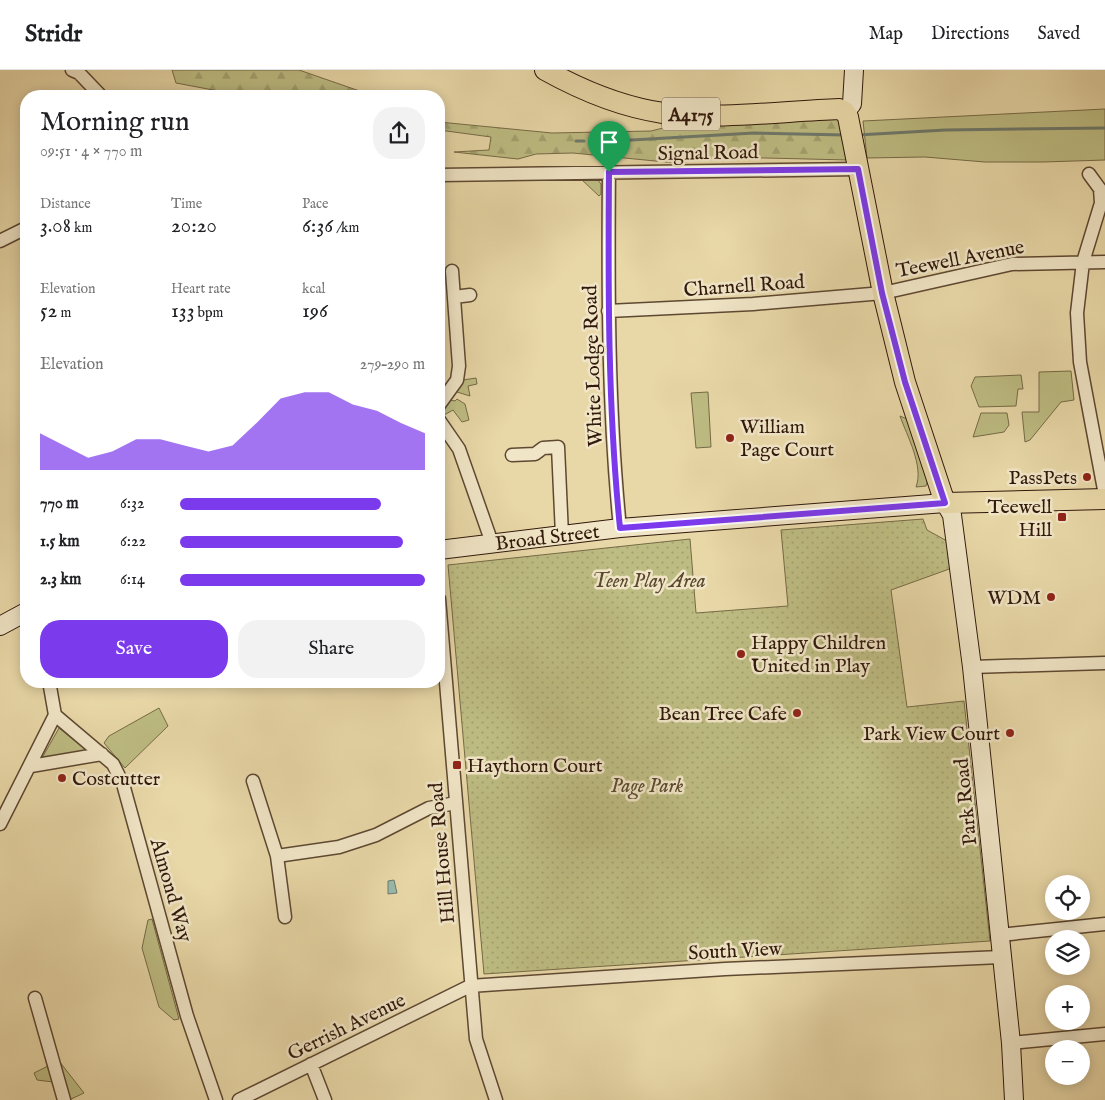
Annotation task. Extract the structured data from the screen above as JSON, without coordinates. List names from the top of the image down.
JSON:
{
  "streets": {
    "main road": ["A4175", "Broad Street"],
    "street": [
      "Signal Road",
      "Teewell Avenue",
      "Charnell Road",
      "White Lodge Road",
      "Park Road",
      "Hill House Road",
      "Almond Way",
      "South View",
      "Gerrish Avenue"
    ]
  },
  "crossings": [
    ["Signal Road", "White Lodge Road"],
    ["Teewell Avenue", "Charnell Road"],
    ["Charnell Road", "White Lodge Road"],
    ["White Lodge Road", "Broad Street"],
    ["Broad Street", "Park Road"],
    ["Park Road", "South View"],
    ["Hill House Road", "South View"],
    ["Hill House Road", "Gerrish Avenue"],
    ["South View", "Gerrish Avenue"]
  ],
  "parks": ["Teen Play Area", "Page Park"],
  "places": {
    "other": [
      "William Page Court",
      "PassPets",
      "WDM",
      "Happy Children United in Play",
      "Bean Tree Cafe",
      "Park View Court",
      "Costcutter"
    ],
    "transit": ["Teewell Hill", "Haythorn Court"]
  },
  "page": {
    "header": "Stridr",
    "nav": ["Map", "Directions", "Saved"],
    "heading": ["Morning run", "09:51 · 4 × 770 m"],
    "stats": [
      ["Distance", "3.08 km"],
      ["Time", "20:20"],
      ["Pace", "6:36 /km"],
      ["Elevation", "52 m"],
      ["Heart rate", "133 bpm"],
      ["kcal", "196"]
    ],
    "chart": ["Elevation", "279–290 m"],
    "list": [
      {
        "name": "770 m",
        "note": "6:32"
      },
      {
        "name": "1.5 km",
        "note": "6:22"
      },
      {
        "name": "2.3 km",
        "note": "6:14"
      }
    ],
    "buttons": ["Save", "Share"],
    "map_buttons": ["+", "−"]
  }
}
